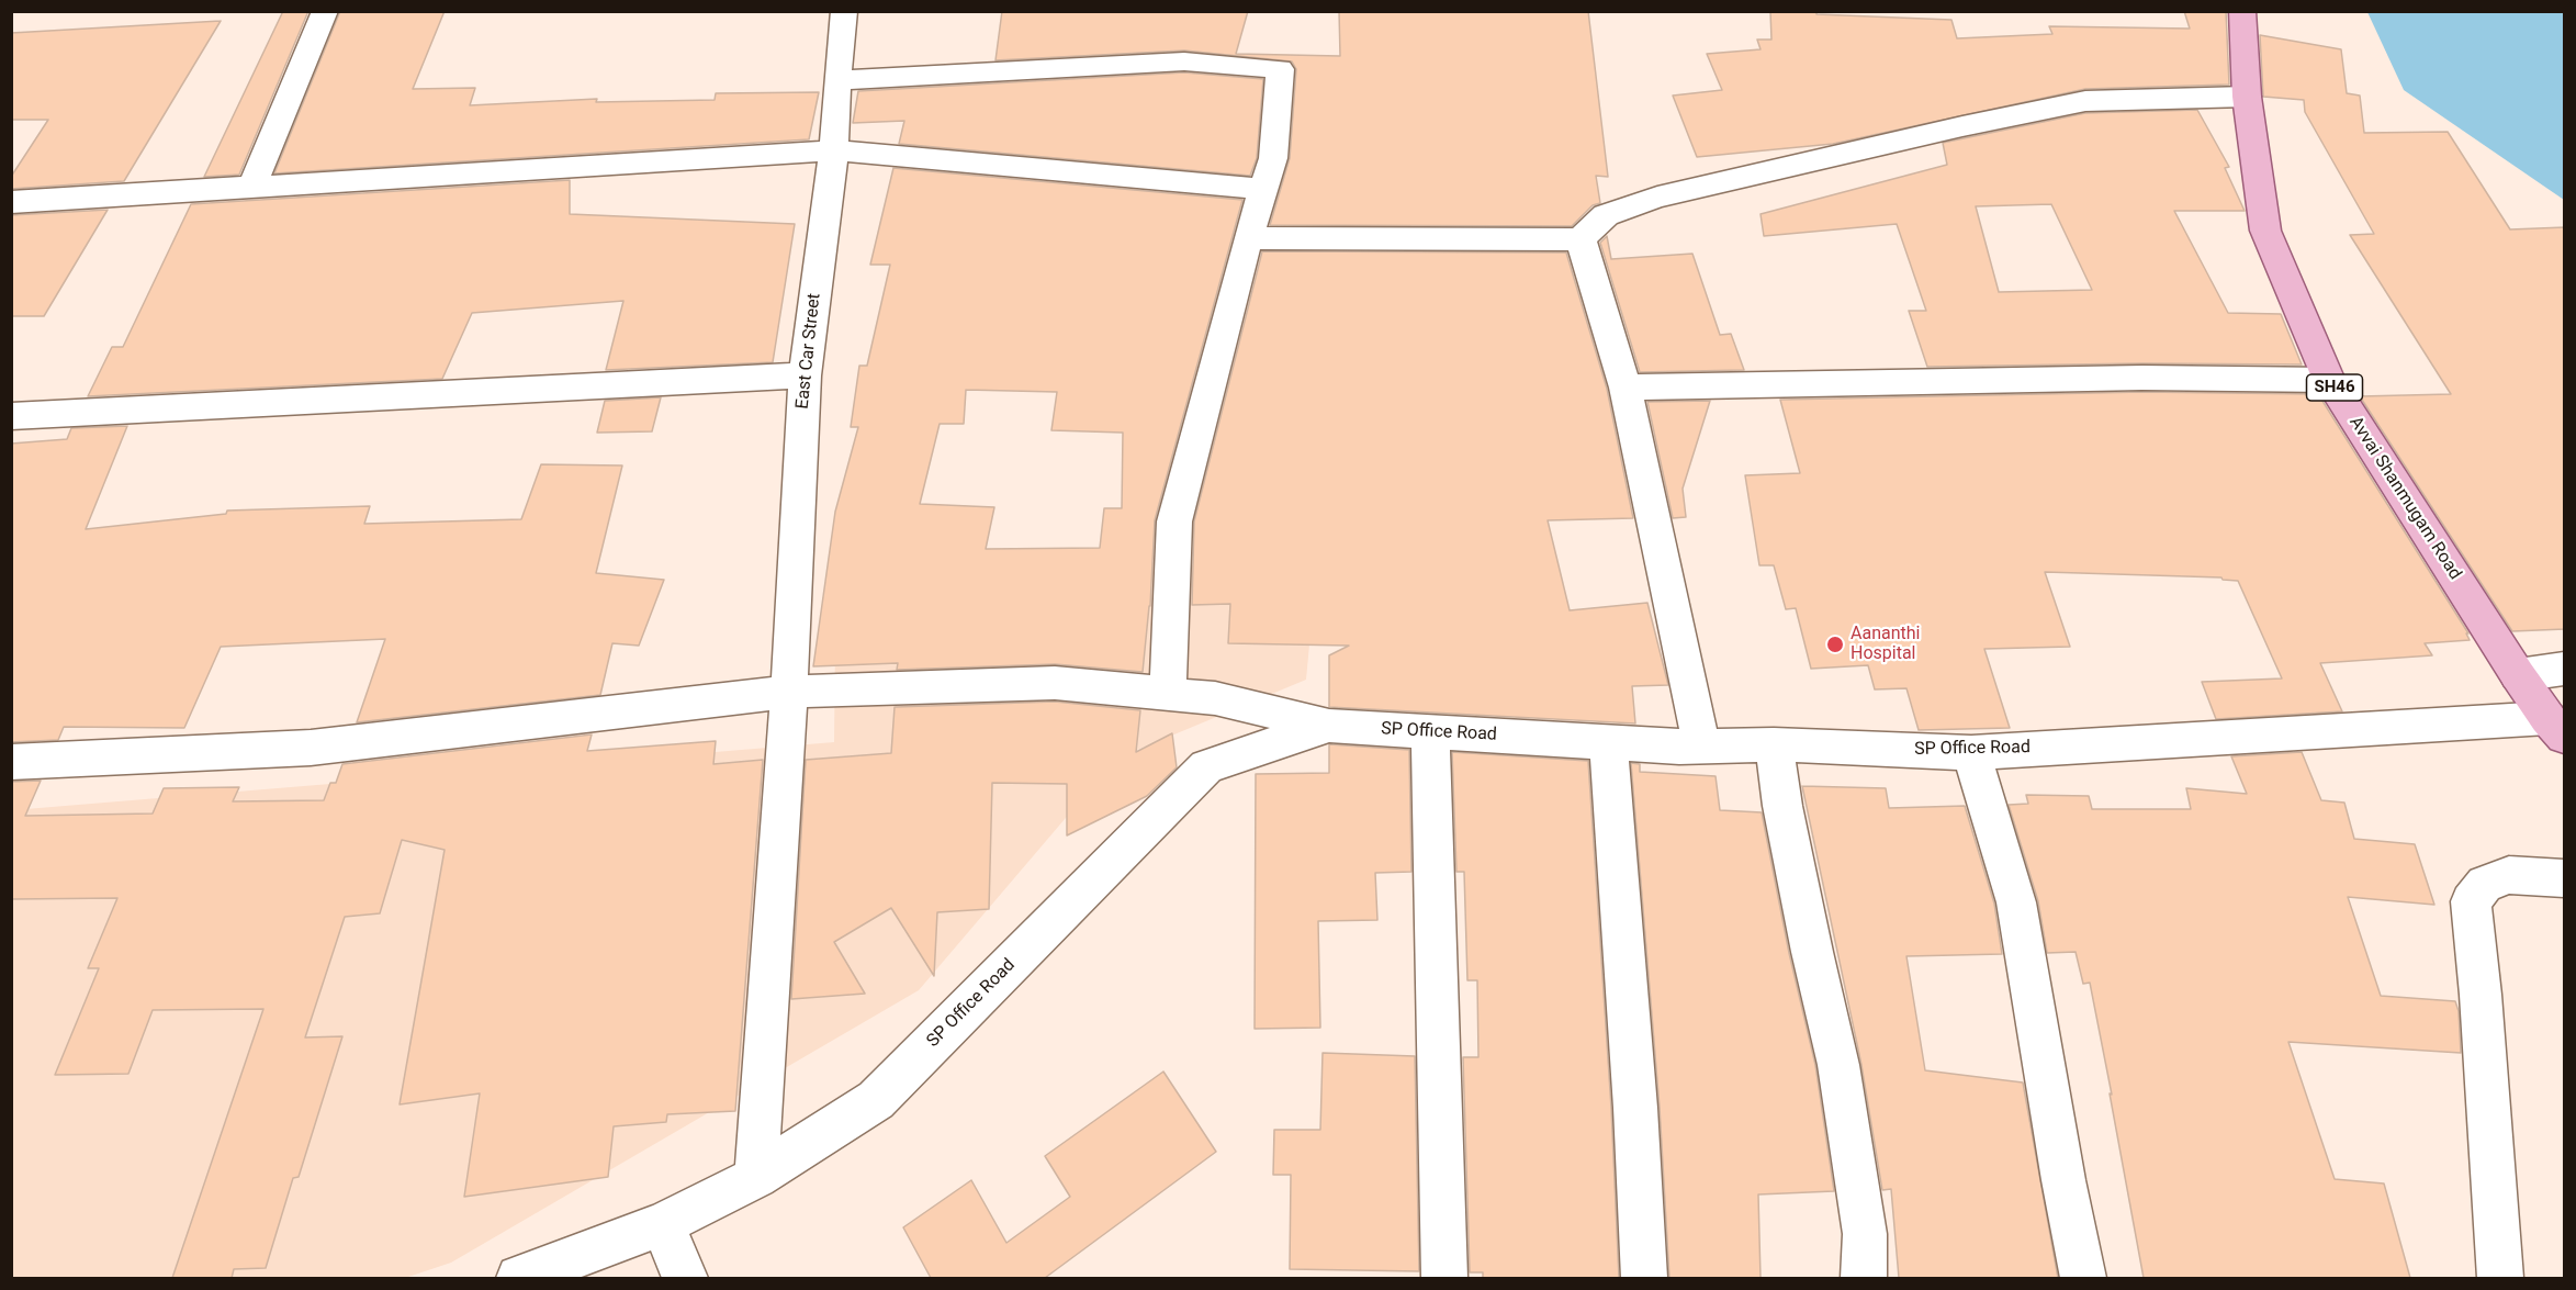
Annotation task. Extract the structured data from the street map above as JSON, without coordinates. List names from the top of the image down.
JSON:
{
  "streets": {
    "main road": ["SH46", "Avvai Shanmugam Road"],
    "street": ["East Car Street", "SP Office Road"]
  },
  "crossings": [
    ["East Car Street", "SP Office Road"],
    ["Avvai Shanmugam Road", "SP Office Road"]
  ],
  "places": ["Aananthi Hospital"]
}
